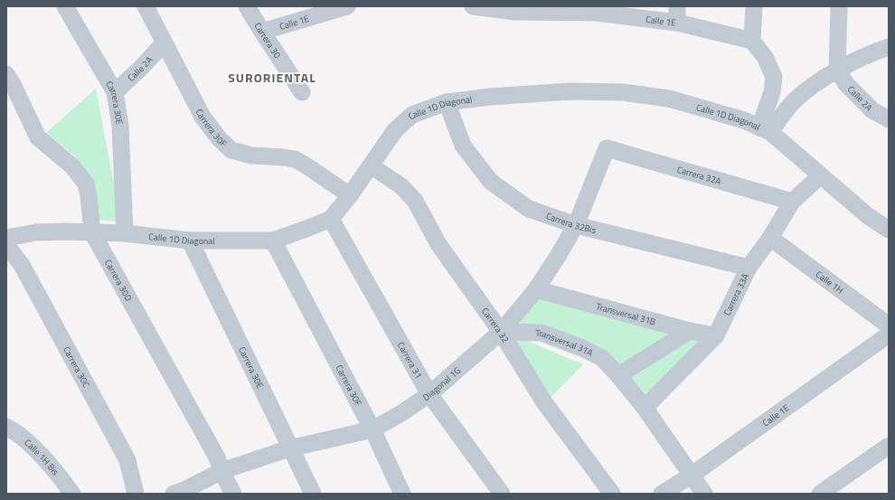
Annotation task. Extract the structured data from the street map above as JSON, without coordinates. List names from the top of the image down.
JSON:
{
  "streets": {
    "street": [
      "Calle 1E",
      "Carrera 30",
      "Calle 2A",
      "Carrera 30E",
      "Calle 1D Diagonal",
      "Carrera 30F",
      "Carrera 32A",
      "Carrera 32Bis",
      "Carrera 30D",
      "Calle 1H",
      "Carrera 33A",
      "Transversal 31B",
      "Carrera 32",
      "Transversal 31A",
      "Carrera 31",
      "Carrera 30C",
      "Diagonal 1G",
      "Calle 1H Bis"
    ]
  },
  "crossings": [
    ["Calle 1E", "Carrera 30"],
    ["Calle 2A", "Carrera 30E"],
    ["Calle 2A", "Carrera 30F"],
    ["Carrera 30E", "Calle 1D Diagonal"],
    ["Carrera 30E", "Diagonal 1G"],
    ["Calle 1D Diagonal", "Carrera 30F"],
    ["Calle 1D Diagonal", "Carrera 32Bis"],
    ["Calle 1D Diagonal", "Carrera 30D"],
    ["Calle 1D Diagonal", "Carrera 33A"],
    ["Calle 1D Diagonal", "Carrera 32"],
    ["Calle 1D Diagonal", "Carrera 31"],
    ["Carrera 30F", "Diagonal 1G"],
    ["Carrera 32A", "Carrera 33A"],
    ["Carrera 32A", "Diagonal 1G"],
    ["Carrera 32Bis", "Carrera 33A"],
    ["Carrera 32Bis", "Diagonal 1G"],
    ["Carrera 30D", "Diagonal 1G"],
    ["Calle 1H", "Carrera 33A"],
    ["Carrera 33A", "Transversal 31B"],
    ["Carrera 33A", "Transversal 31A"],
    ["Transversal 31B", "Diagonal 1G"],
    ["Carrera 32", "Transversal 31A"],
    ["Carrera 32", "Diagonal 1G"],
    ["Transversal 31A", "Diagonal 1G"],
    ["Carrera 31", "Diagonal 1G"]
  ],
  "districts": ["SURORIENTAL"]
}
